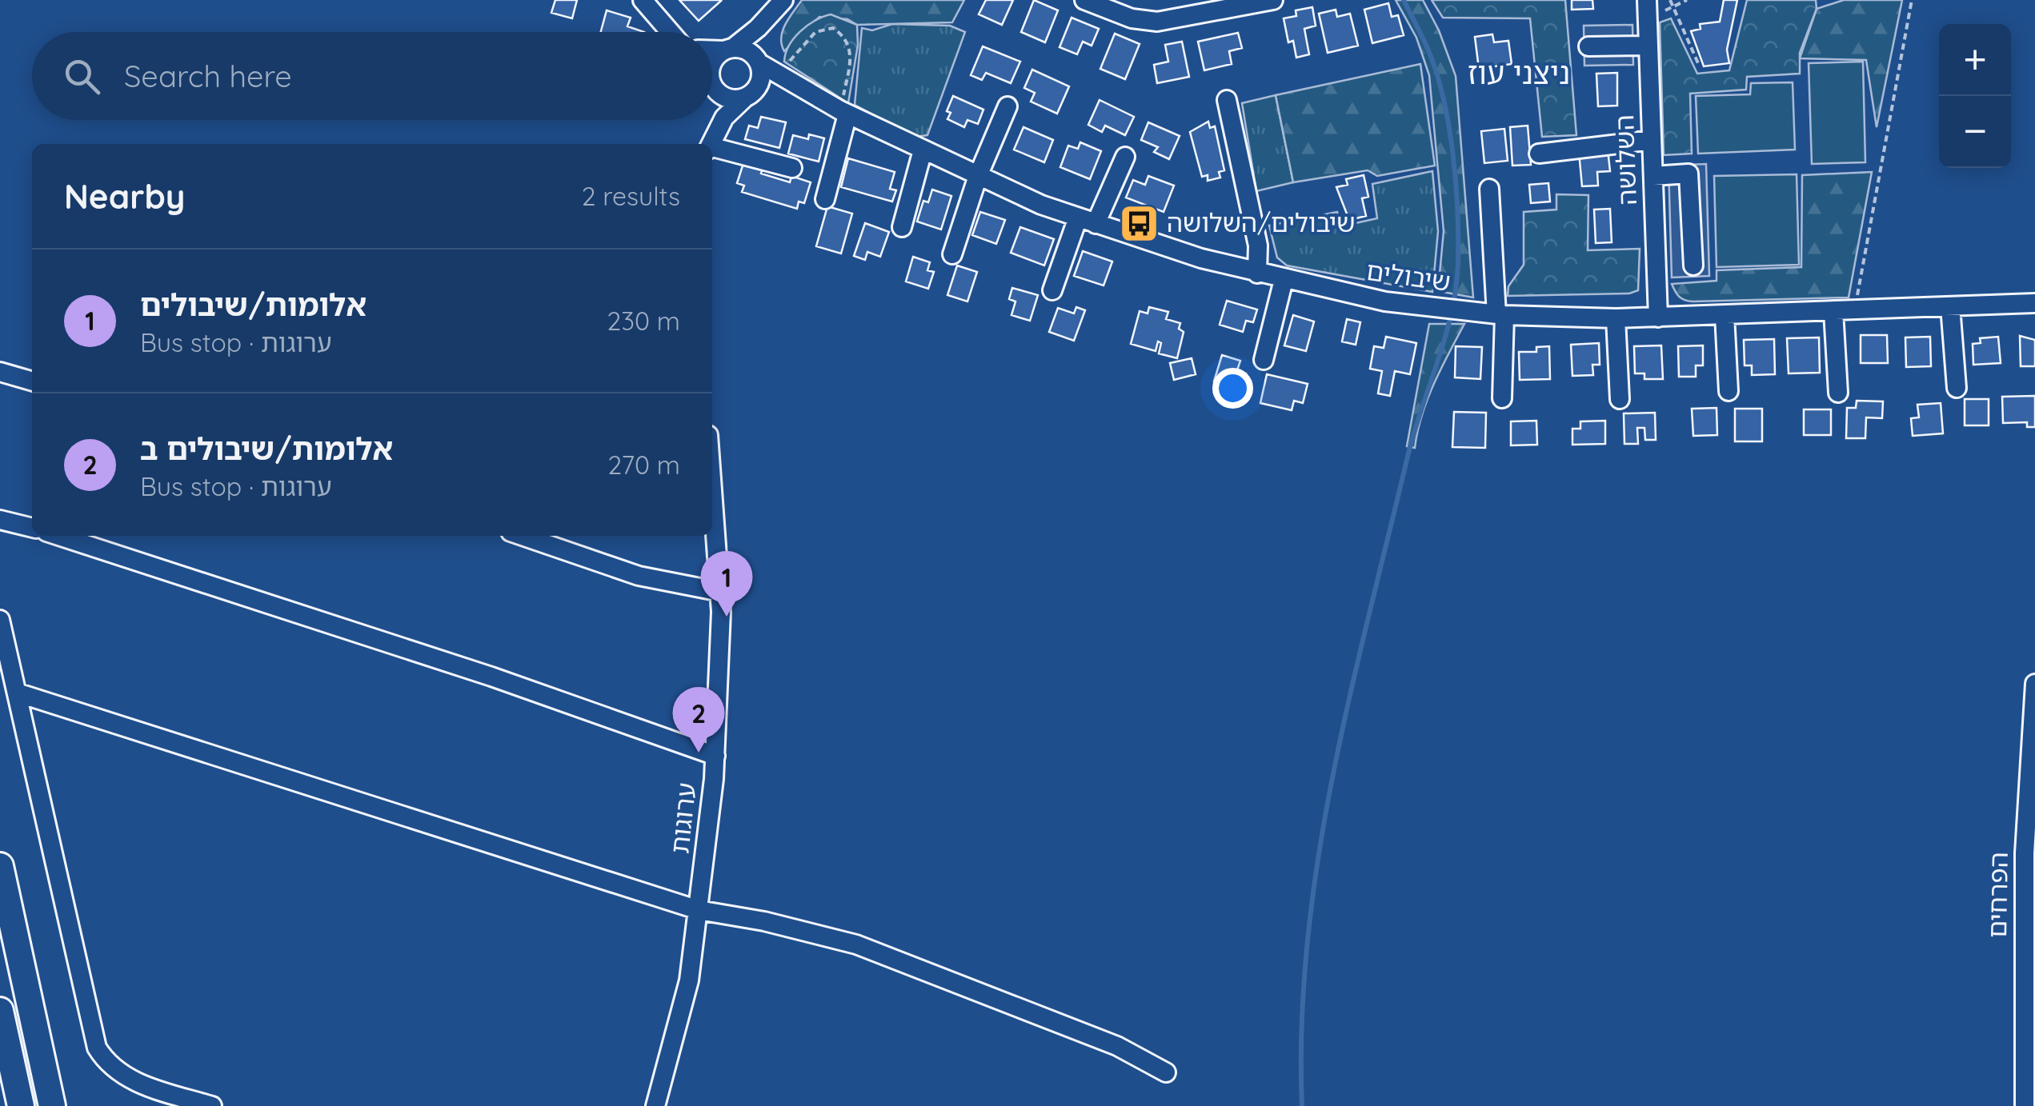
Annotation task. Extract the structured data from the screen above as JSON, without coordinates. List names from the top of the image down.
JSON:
{
  "streets": {
    "street": [
      "השלושה",
      "שיבולים",
      "ערוגות",
      "הפרחים"
    ]
  },
  "crossings": [
    ["השלושה", "שיבולים"]
  ],
  "districts": ["ניצני עוז"],
  "places": {
    "bus stop": ["שיבולים/השלושה"]
  },
  "page": {
    "map_buttons": ["+", "−"],
    "search": "Search here",
    "heading": ["Nearby", "2 results"],
    "list": [
      {
        "mark": "1",
        "name": "אלומות/שיבולים",
        "note": "Bus stop · ערוגות",
        "value": "230 m"
      },
      {
        "mark": "2",
        "name": "אלומות/שיבולים ב",
        "note": "Bus stop · ערוגות",
        "value": "270 m"
      }
    ],
    "pins": ["1", "2"]
  }
}
